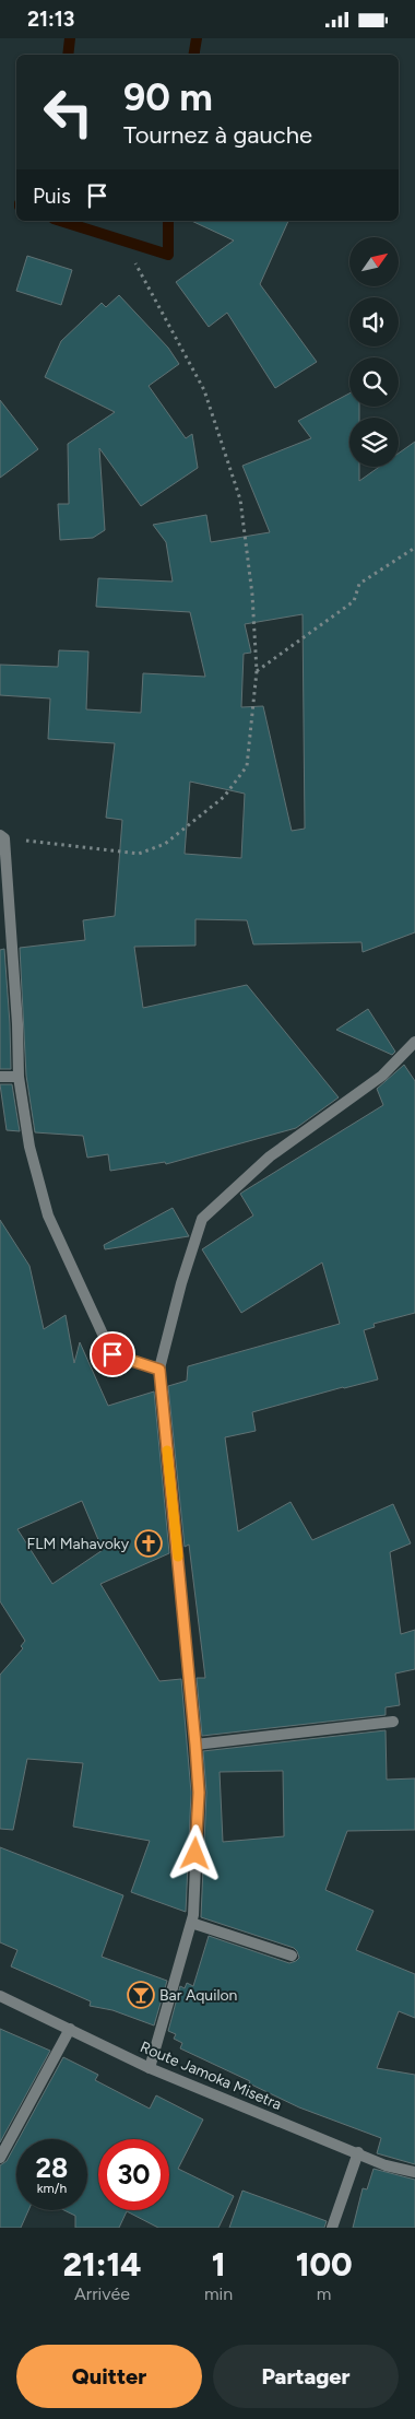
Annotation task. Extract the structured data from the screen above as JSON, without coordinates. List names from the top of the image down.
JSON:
{
  "streets": {
    "street": ["Route Jamoka Misetra"]
  },
  "places": {
    "church": ["FLM Mahavoky"],
    "bar": ["Bar Aquilon"]
  },
  "north": "top right",
  "page": {
    "status": "21:13",
    "turn": ["90 m", "Tournez à gauche"],
    "then": "Puis",
    "speed": "28 km/h",
    "limit": "30",
    "eta": [
      "21:14",
      "Arrivée",
      "1",
      "min",
      "100",
      "m"
    ],
    "buttons": ["Quitter", "Partager"]
  }
}
